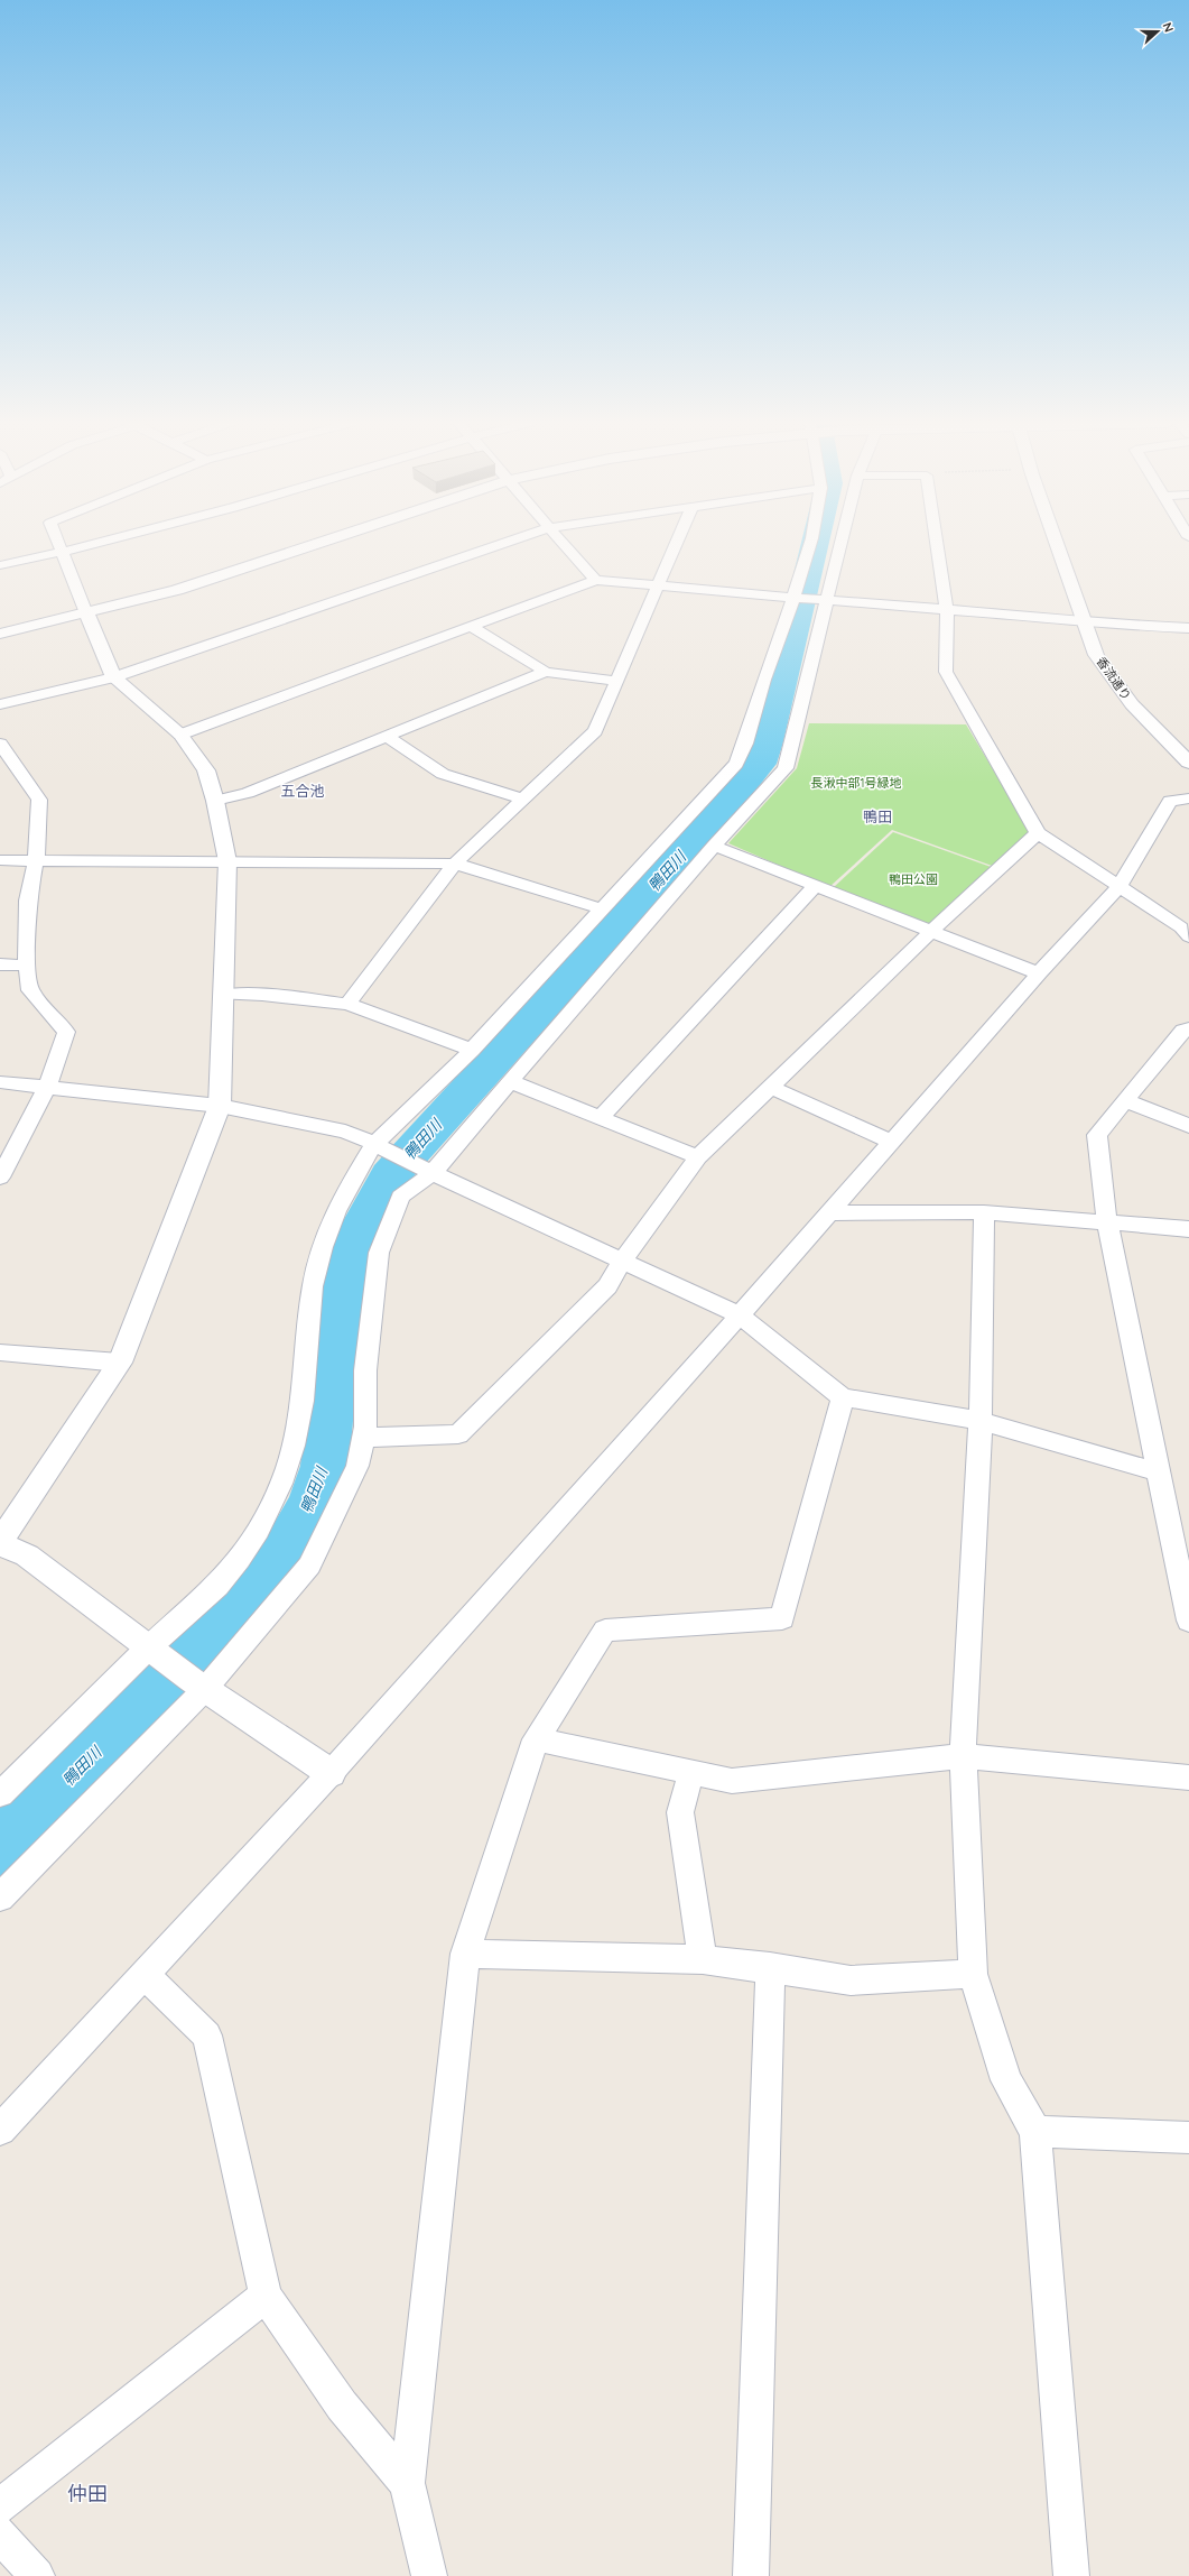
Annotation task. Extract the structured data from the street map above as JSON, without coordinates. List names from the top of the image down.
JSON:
{
  "streets": {
    "street": ["香流通り"]
  },
  "districts": ["五合池", "鴨田", "仲田"],
  "water": ["鴨田川"],
  "parks": ["長湫中部1号緑地", "鴨田公園"],
  "north": "right"
}
